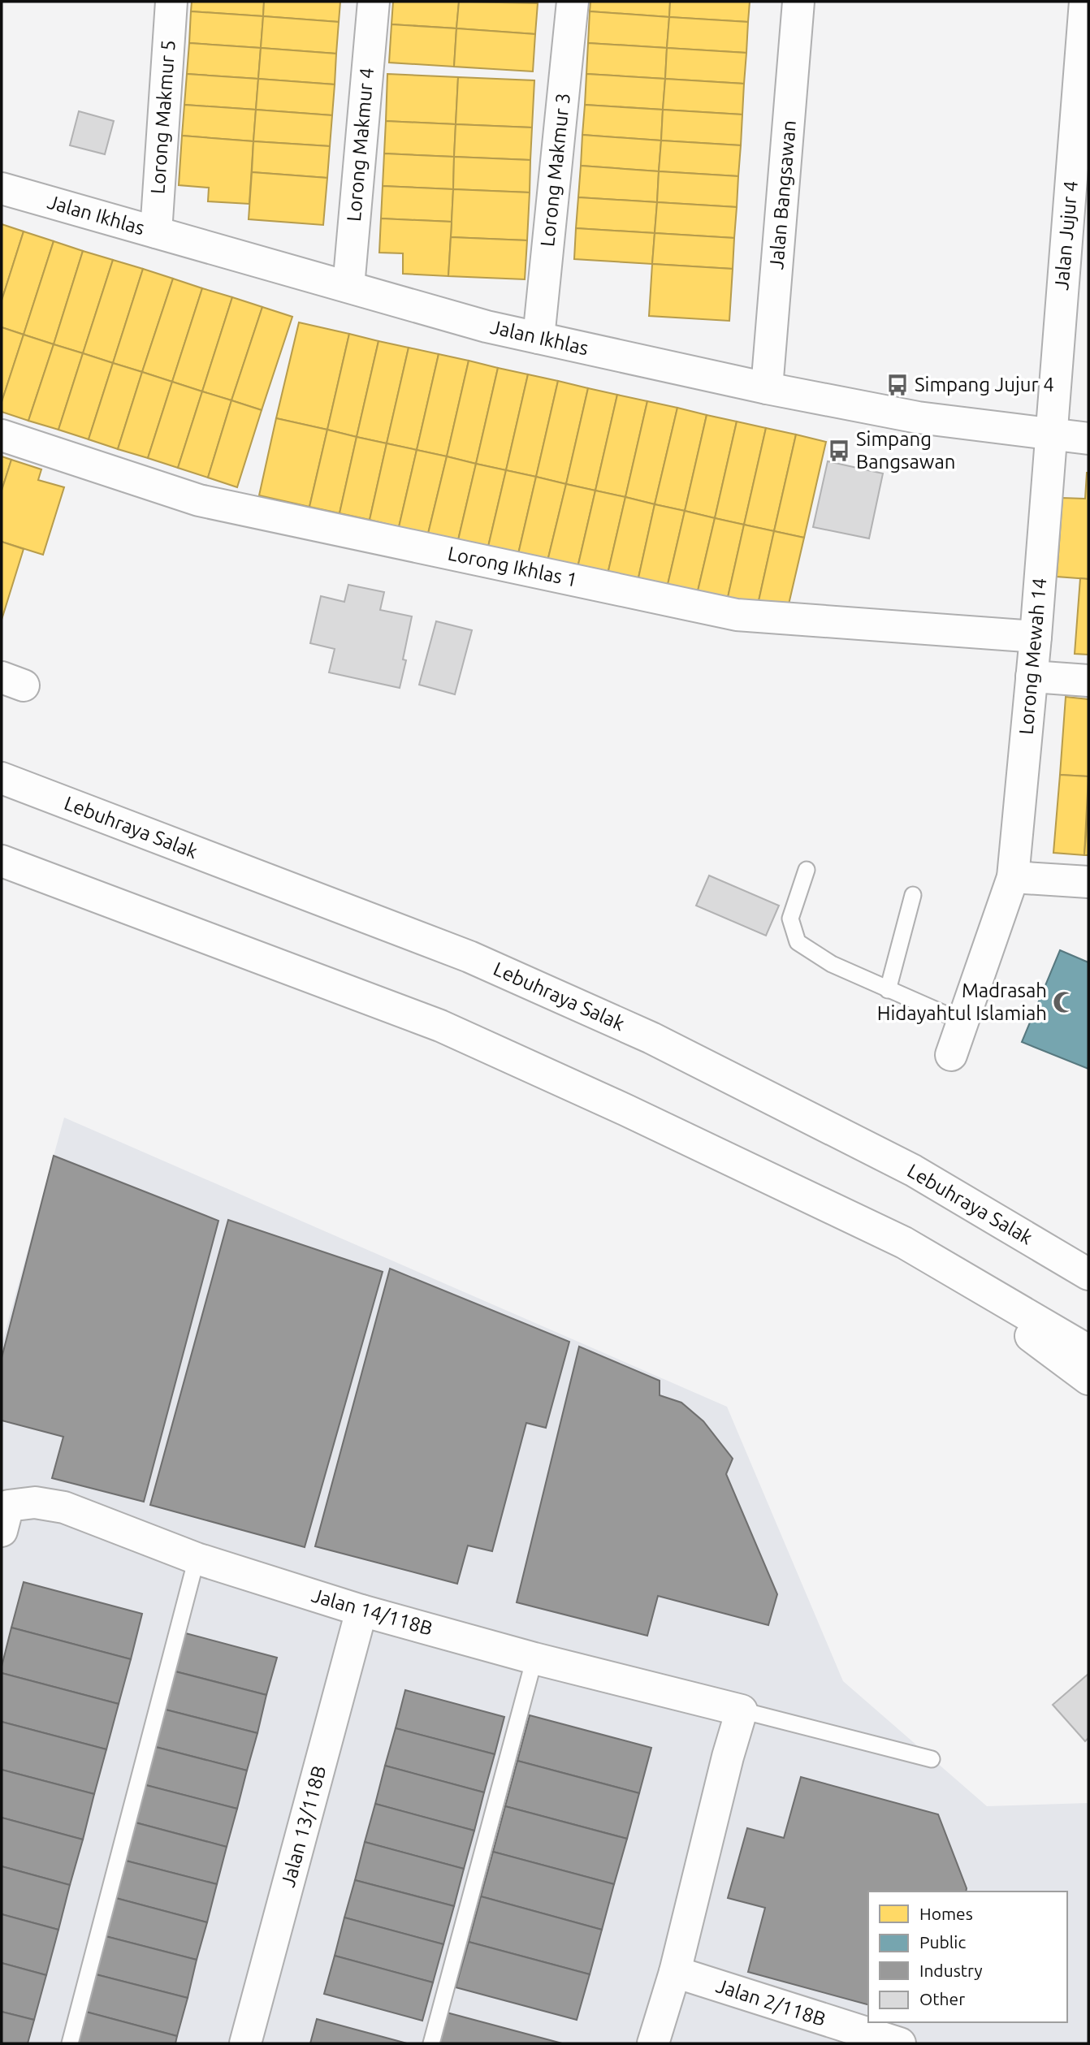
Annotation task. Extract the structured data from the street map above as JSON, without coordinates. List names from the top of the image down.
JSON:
{
  "streets": {
    "main road": [
      "Lorong Makmur 5",
      "Lorong Makmur 4",
      "Lorong Makmur 3",
      "Jalan Bangsawan",
      "Jalan Ikhlas",
      "Jalan Jujur 4",
      "Lorong Ikhlas 1",
      "Lorong Mewah 14",
      "Lebuhraya Salak",
      "Jalan 14/118B",
      "Jalan 13/118B",
      "Jalan 2/118B"
    ]
  },
  "crossings": [
    ["Lorong Makmur 5", "Jalan Ikhlas"],
    ["Lorong Makmur 4", "Jalan Ikhlas"],
    ["Lorong Makmur 3", "Jalan Ikhlas"],
    ["Jalan Bangsawan", "Jalan Ikhlas"],
    ["Jalan Ikhlas", "Jalan Jujur 4"],
    ["Jalan Ikhlas", "Lorong Mewah 14"],
    ["Jalan Jujur 4", "Lorong Mewah 14"],
    ["Lorong Ikhlas 1", "Lorong Mewah 14"],
    ["Jalan 14/118B", "Jalan 13/118B"]
  ],
  "places": {
    "bus stop": ["Simpang Jujur 4", "Simpang Bangsawan"],
    "mosque": ["Madrasah Hidayahtul Islamiah"]
  },
  "legend": [
    "Homes",
    "Public",
    "Industry",
    "Other"
  ]
}
